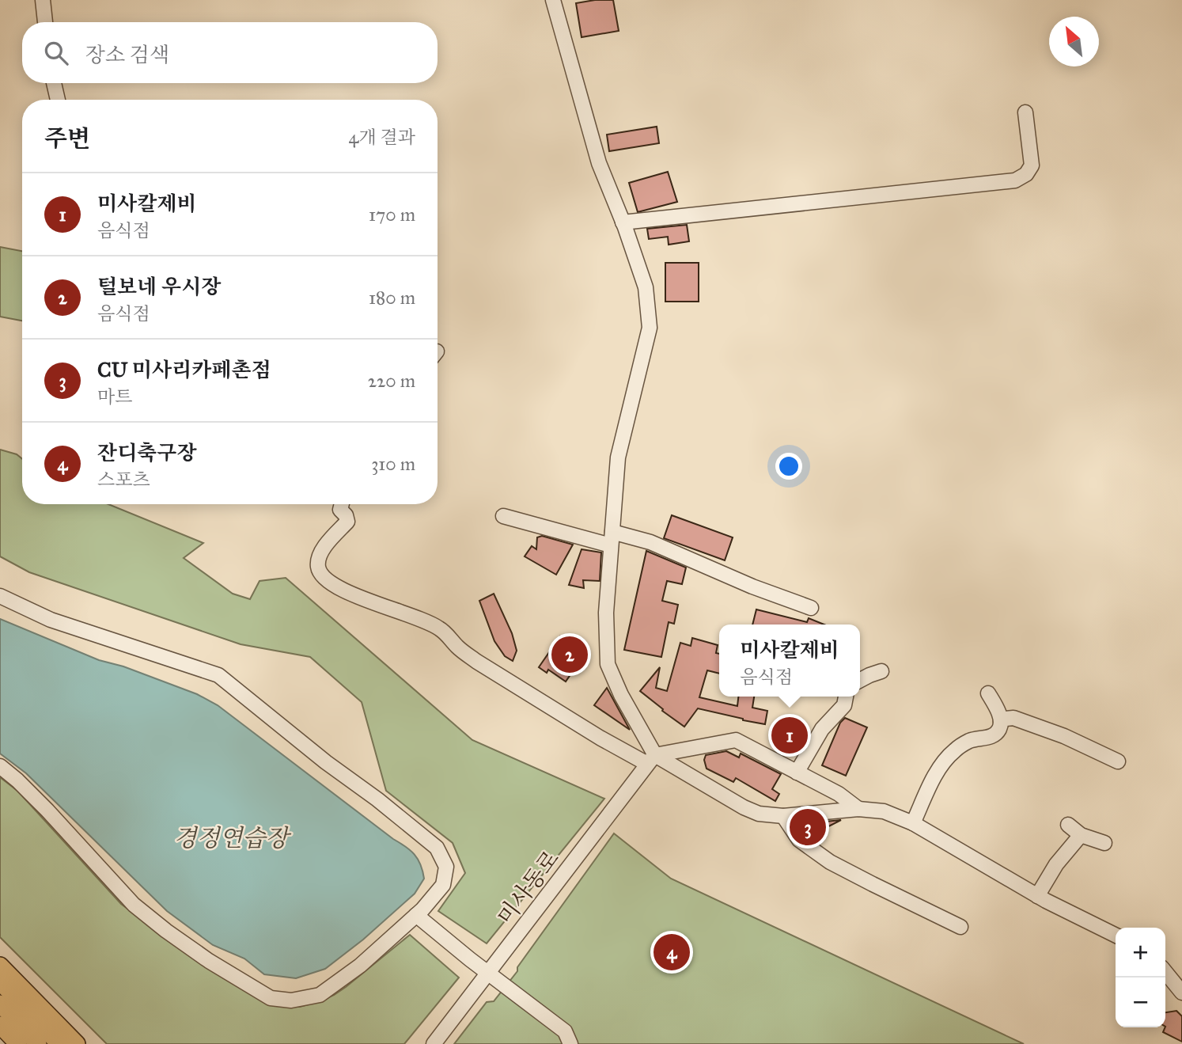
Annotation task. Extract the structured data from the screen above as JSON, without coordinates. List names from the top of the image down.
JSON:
{
  "streets": {
    "street": ["미사동로"]
  },
  "water": ["경정연습장"],
  "north": "top left",
  "page": {
    "search": "장소 검색",
    "heading": ["주변", "4개 결과"],
    "list": [
      {
        "mark": "1",
        "name": "미사칼제비",
        "note": "음식점",
        "value": "170 m"
      },
      {
        "mark": "2",
        "name": "털보네 우시장",
        "note": "음식점",
        "value": "180 m"
      },
      {
        "mark": "3",
        "name": "CU 미사리카페촌점",
        "note": "마트",
        "value": "220 m"
      },
      {
        "mark": "4",
        "name": "잔디축구장",
        "note": "스포츠",
        "value": "310 m"
      }
    ],
    "popup": ["미사칼제비", "음식점"],
    "pins": [
      "2",
      "1",
      "3",
      "4"
    ],
    "map_buttons": ["+", "−"]
  }
}
